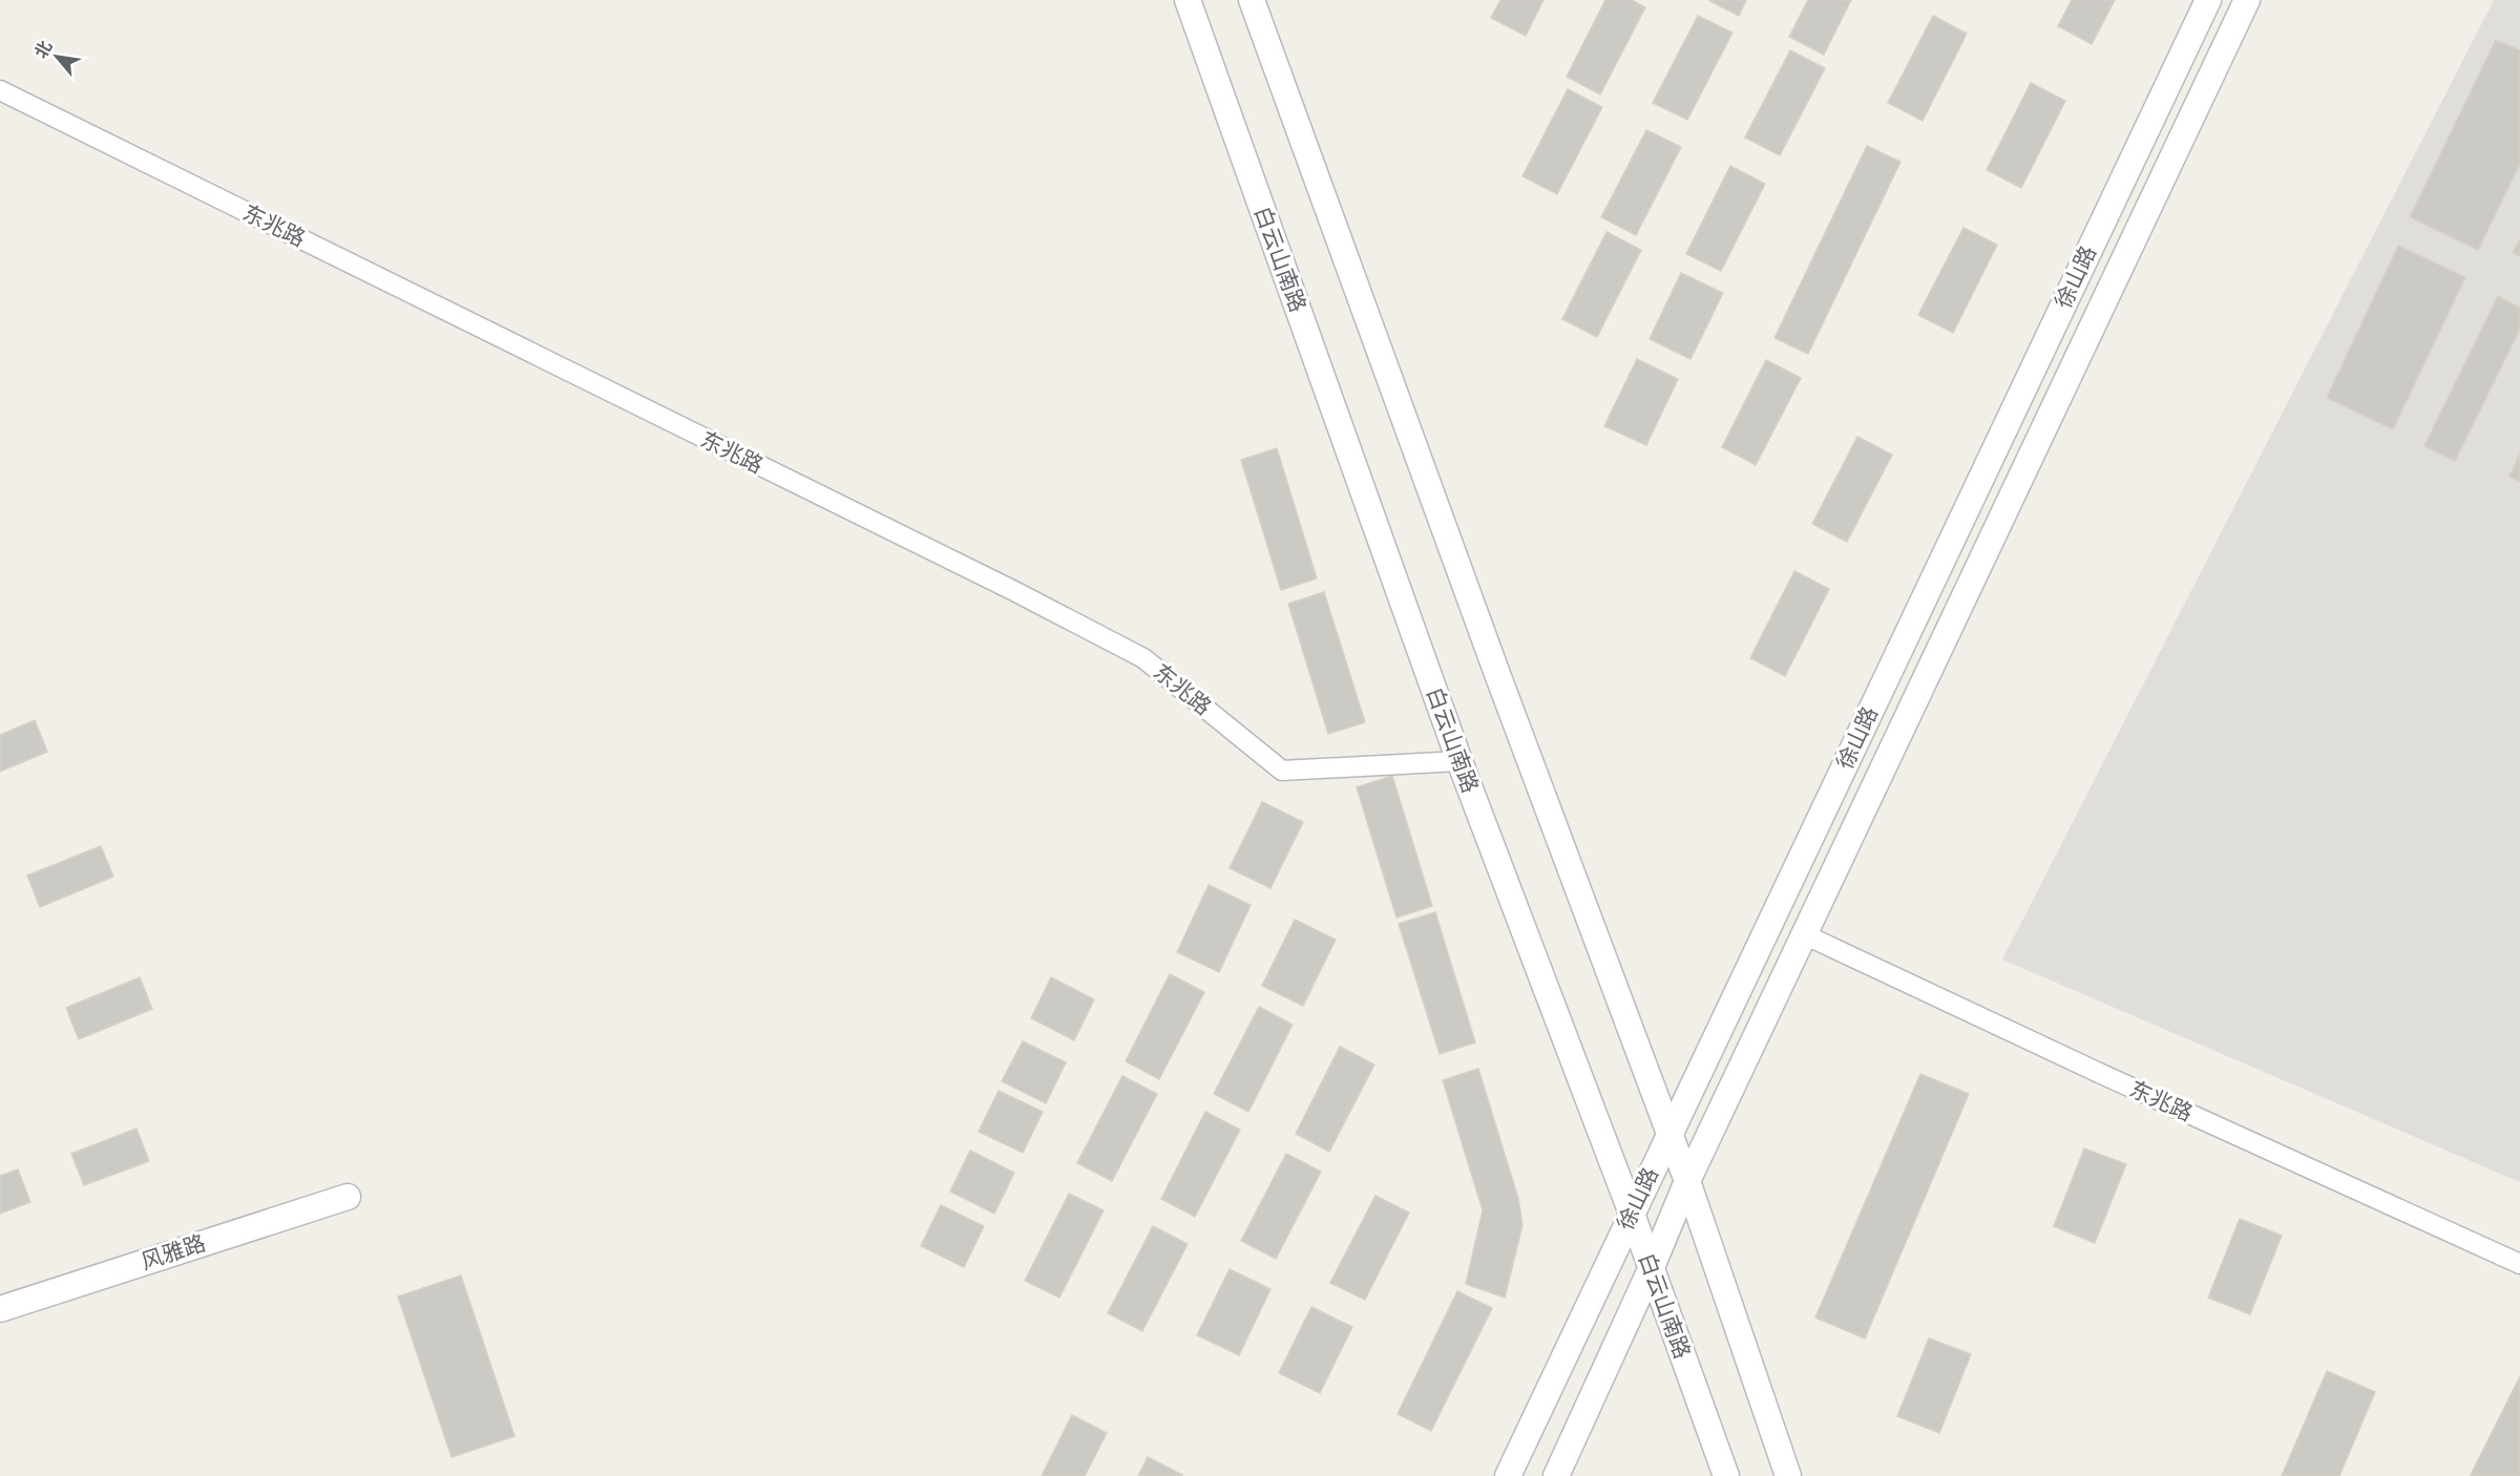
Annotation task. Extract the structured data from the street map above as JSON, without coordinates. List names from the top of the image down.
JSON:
{
  "streets": {
    "main road": ["白云山南路", "徐山路", "风雅路"],
    "street": ["东兆路"]
  },
  "crossings": [
    ["东兆路", "白云山南路"],
    ["东兆路", "徐山路"],
    ["白云山南路", "徐山路"]
  ],
  "north": "top left"
}
